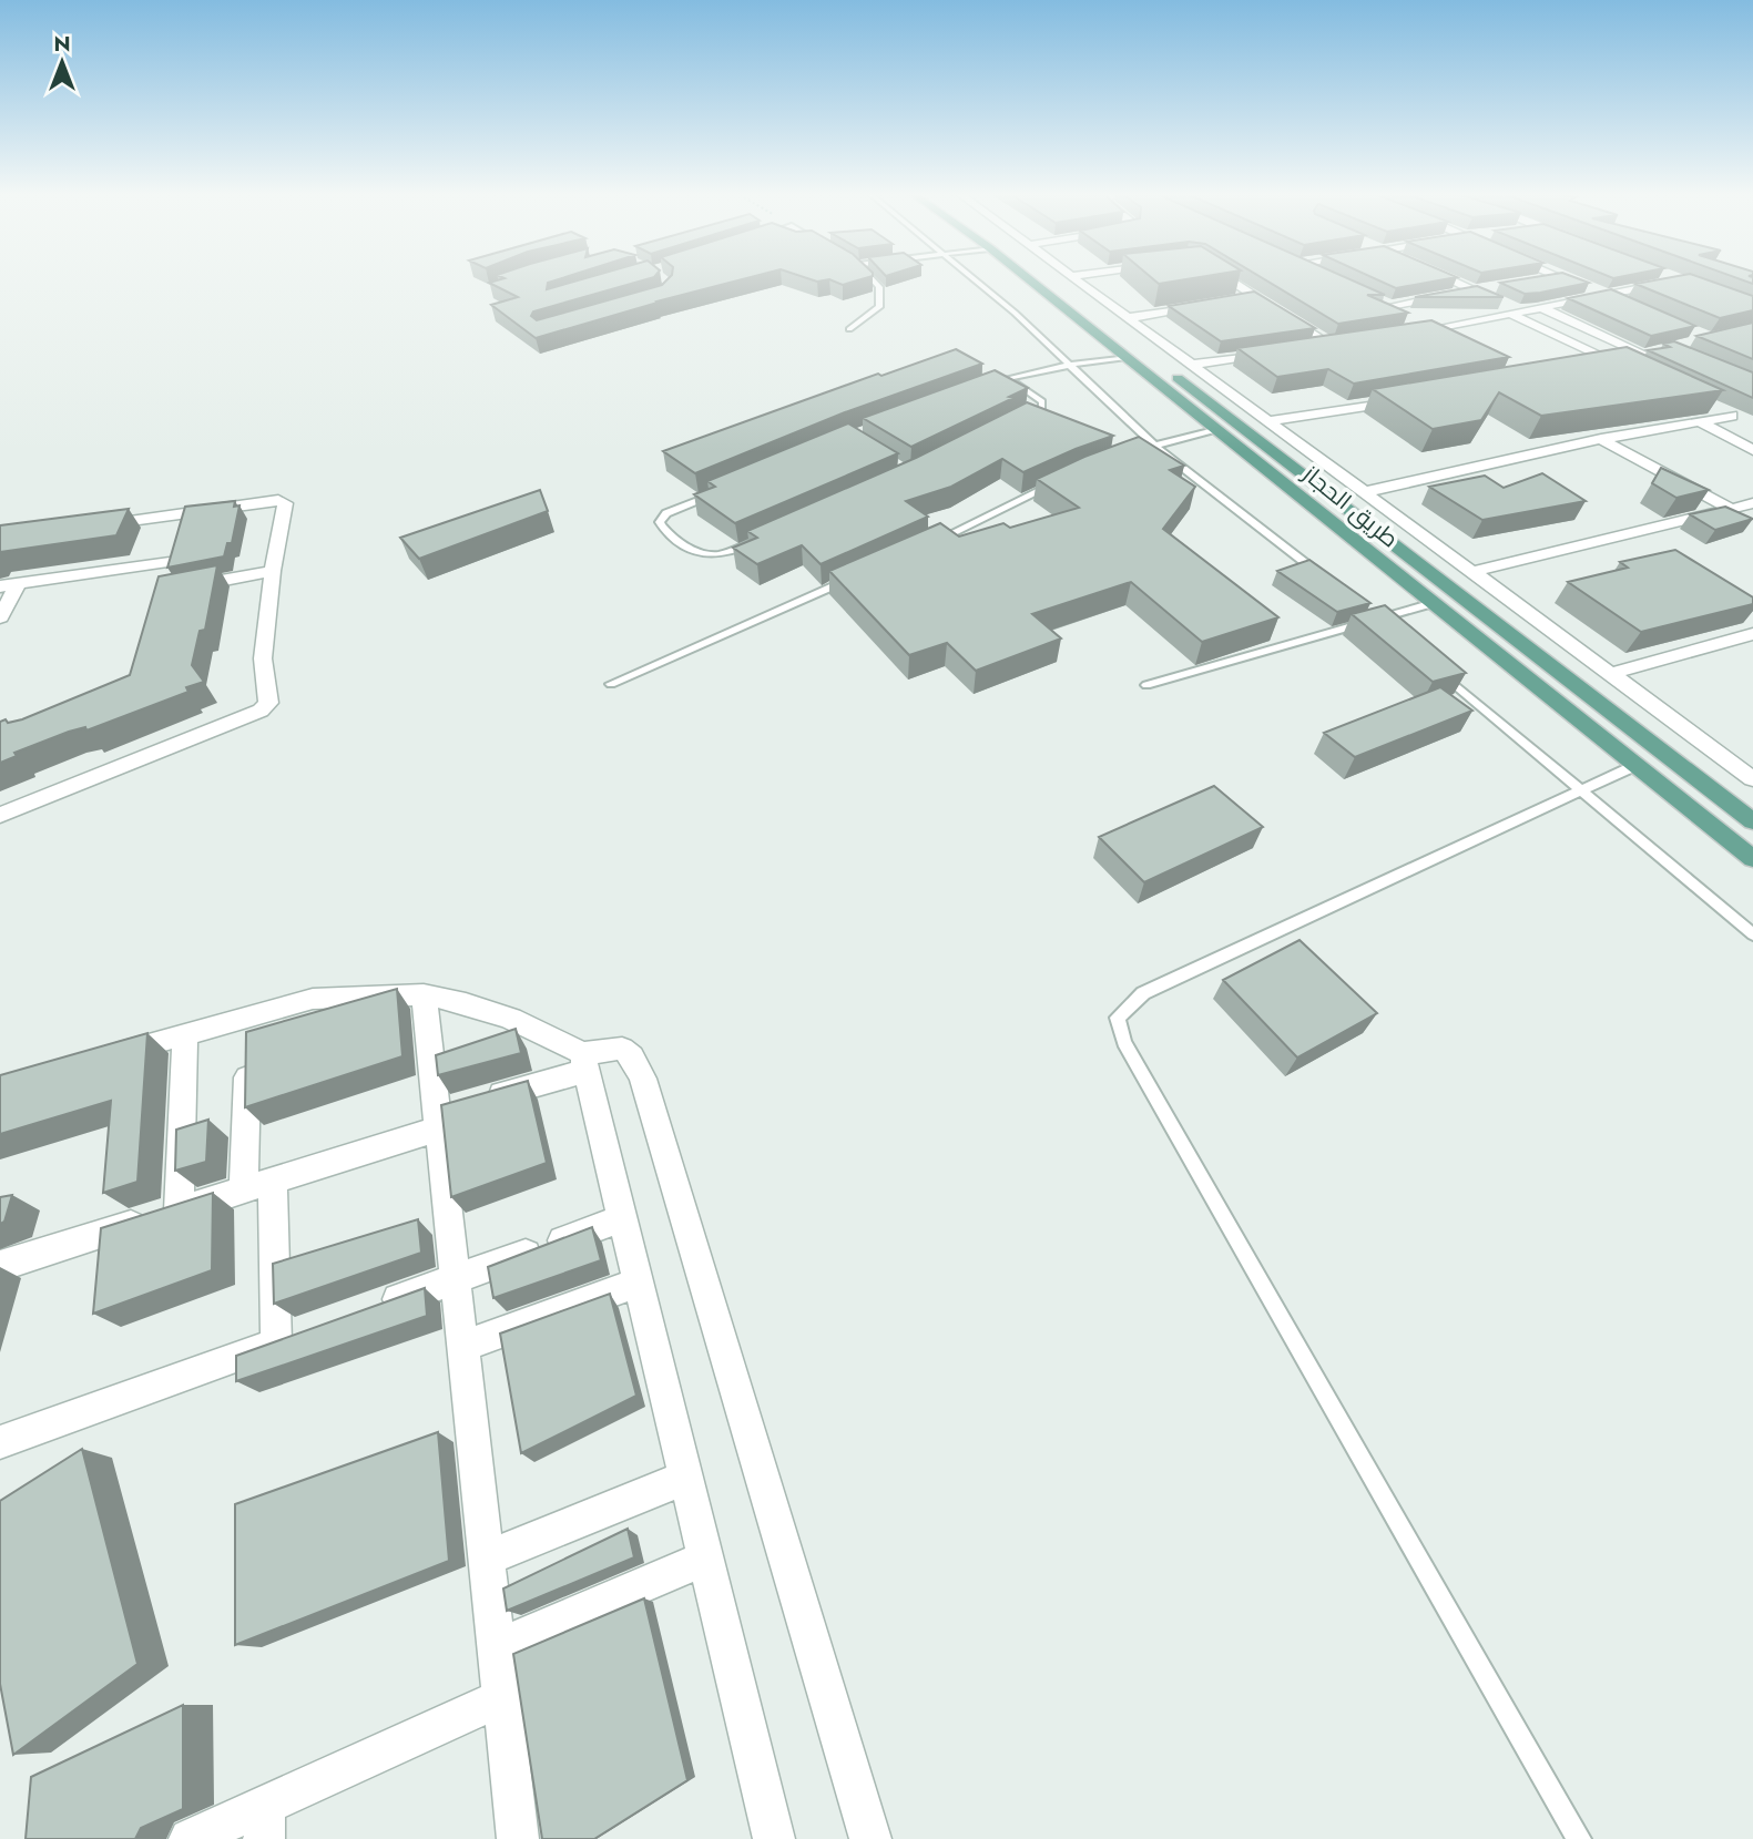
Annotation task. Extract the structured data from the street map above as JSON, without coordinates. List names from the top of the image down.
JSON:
{
  "streets": {
    "main road": ["طريق الحجاز"]
  },
  "north": "top"
}
